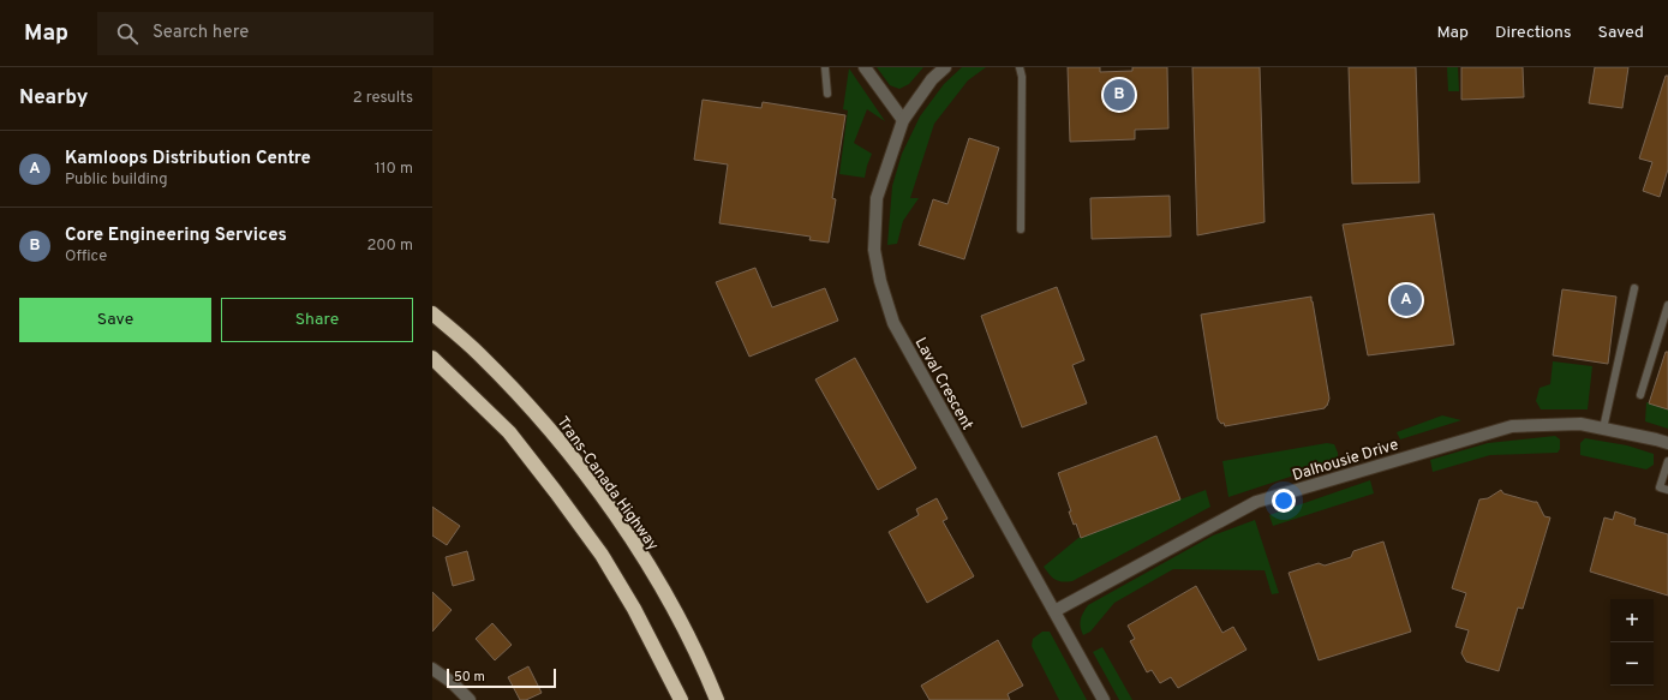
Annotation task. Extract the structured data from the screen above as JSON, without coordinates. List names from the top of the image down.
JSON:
{
  "streets": {
    "highway": ["Trans-Canada Highway"],
    "street": ["Laval Crescent", "Dalhousie Drive"]
  },
  "crossings": [
    ["Laval Crescent", "Dalhousie Drive"]
  ],
  "scale_bar": "50 m",
  "page": {
    "header": "Map",
    "search": "Search here",
    "nav": ["Map", "Directions", "Saved"],
    "heading": ["Nearby", "2 results"],
    "pins": ["B", "A"],
    "list": [
      {
        "mark": "A",
        "name": "Kamloops Distribution Centre",
        "note": "Public building",
        "value": "110 m"
      },
      {
        "mark": "B",
        "name": "Core Engineering Services",
        "note": "Office",
        "value": "200 m"
      }
    ],
    "buttons": ["Save", "Share"],
    "map_buttons": ["+", "−"],
    "scale": "50 m"
  }
}
